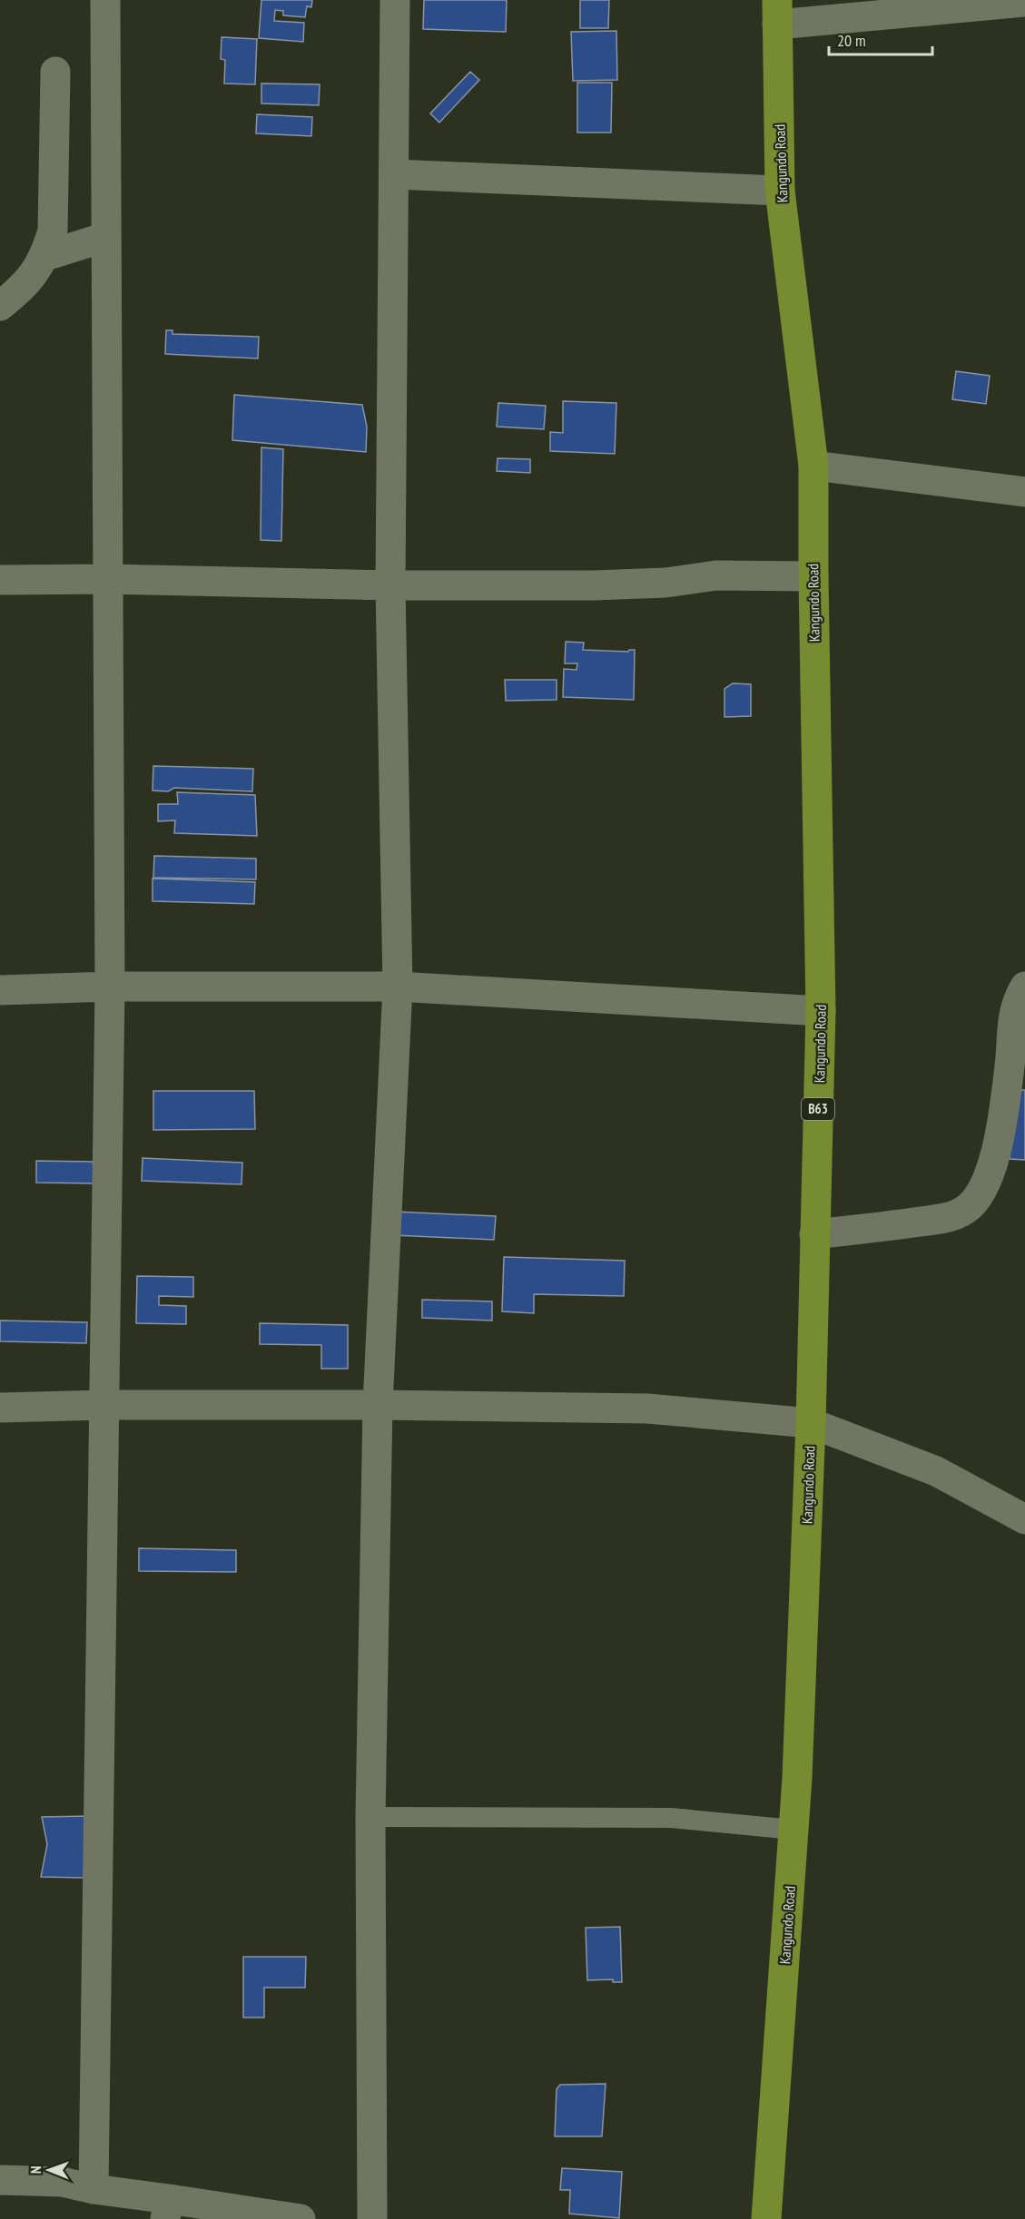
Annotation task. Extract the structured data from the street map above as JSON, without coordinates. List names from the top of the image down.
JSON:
{
  "streets": {
    "highway": ["Kangundo Road", "B63"]
  },
  "scale_bar": "20 m",
  "north": "left"
}
